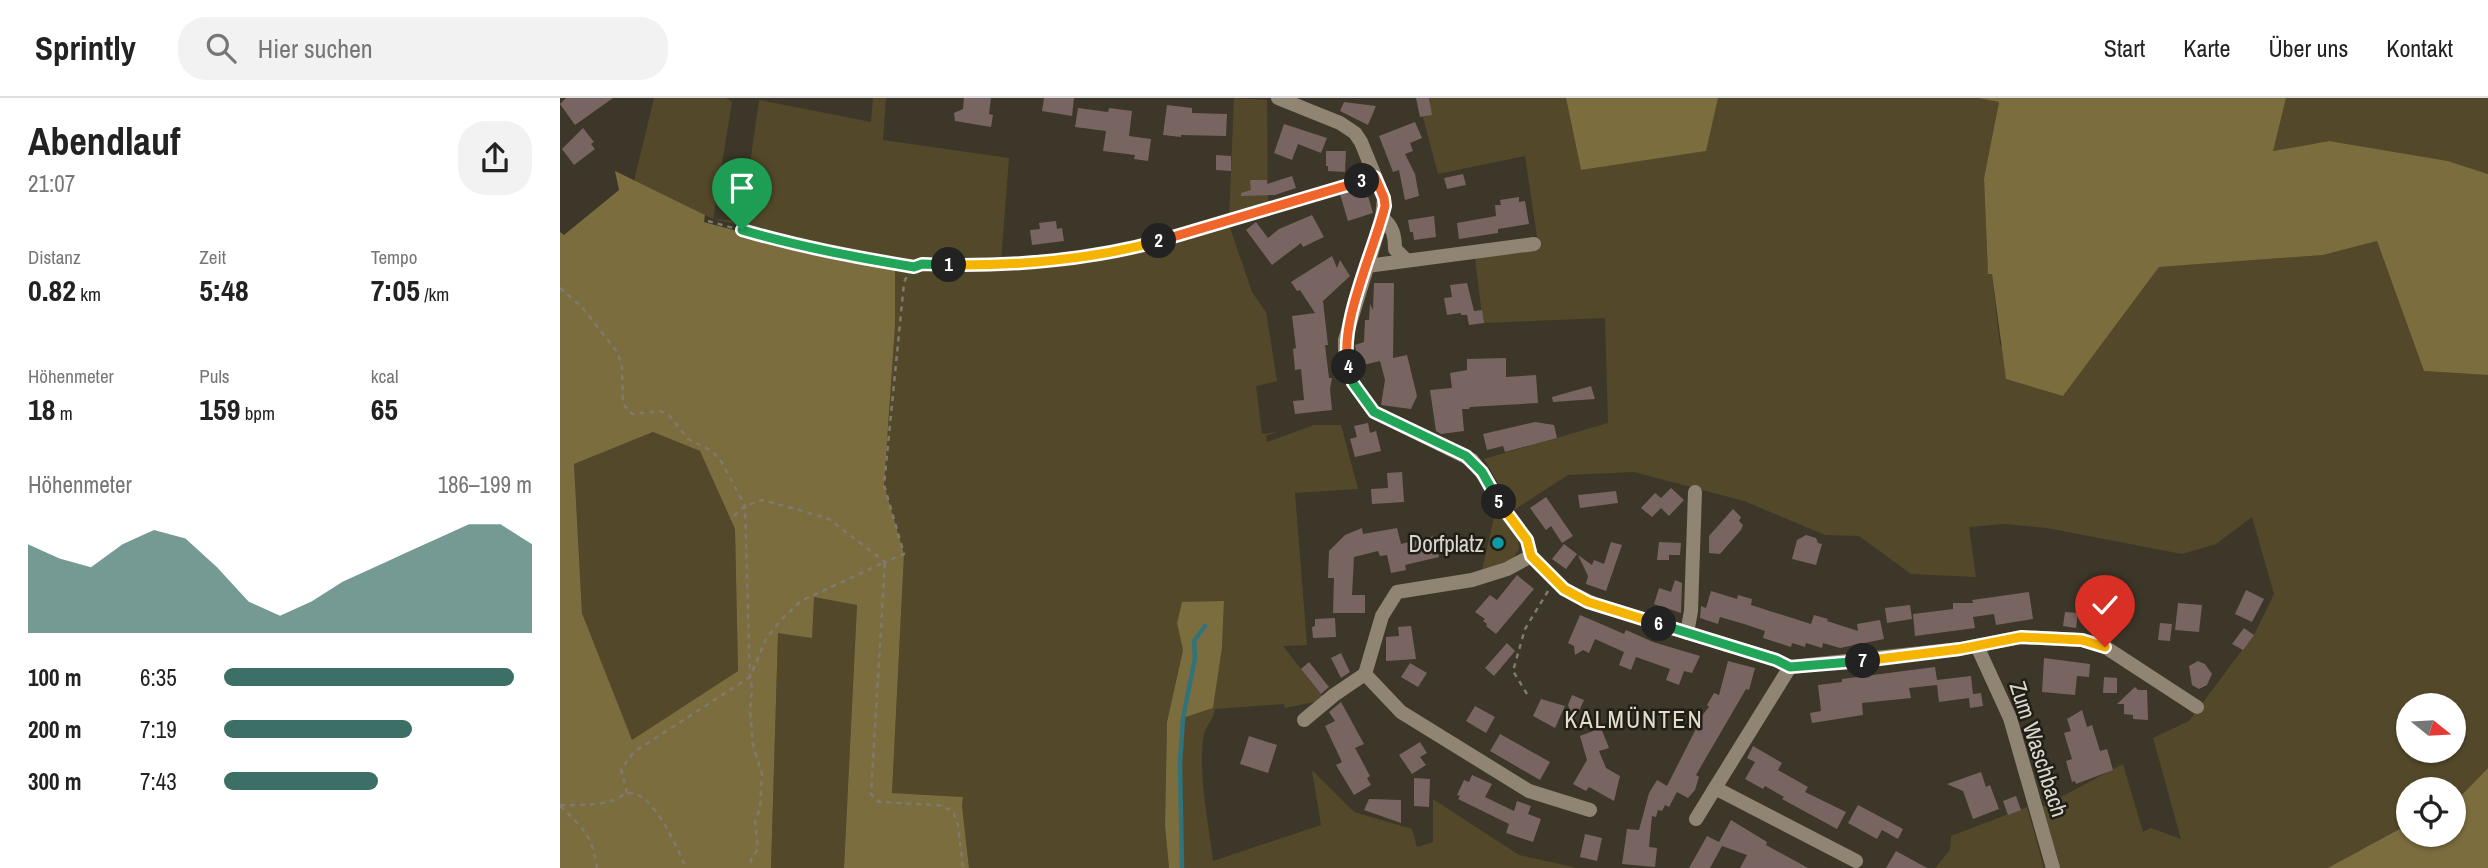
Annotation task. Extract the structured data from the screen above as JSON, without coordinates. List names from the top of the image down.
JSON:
{
  "streets": {
    "street": ["Zum Waschbach"]
  },
  "districts": ["KALMÜNTEN"],
  "places": ["Dorfplatz"],
  "north": "right",
  "page": {
    "header": "Sprintly",
    "search": "Hier suchen",
    "nav": [
      "Start",
      "Karte",
      "Über uns",
      "Kontakt"
    ],
    "heading": ["Abendlauf", "21:07"],
    "pins": [
      "3",
      "2",
      "1",
      "4",
      "5",
      "6",
      "7"
    ],
    "stats": [
      ["Distanz", "0.82 km"],
      ["Zeit", "5:48"],
      ["Tempo", "7:05 /km"],
      ["Höhenmeter", "18 m"],
      ["Puls", "159 bpm"],
      ["kcal", "65"]
    ],
    "chart": ["Höhenmeter", "186–199 m"],
    "list": [
      {
        "name": "100 m",
        "note": "6:35"
      },
      {
        "name": "200 m",
        "note": "7:19"
      },
      {
        "name": "300 m",
        "note": "7:43"
      }
    ]
  }
}
